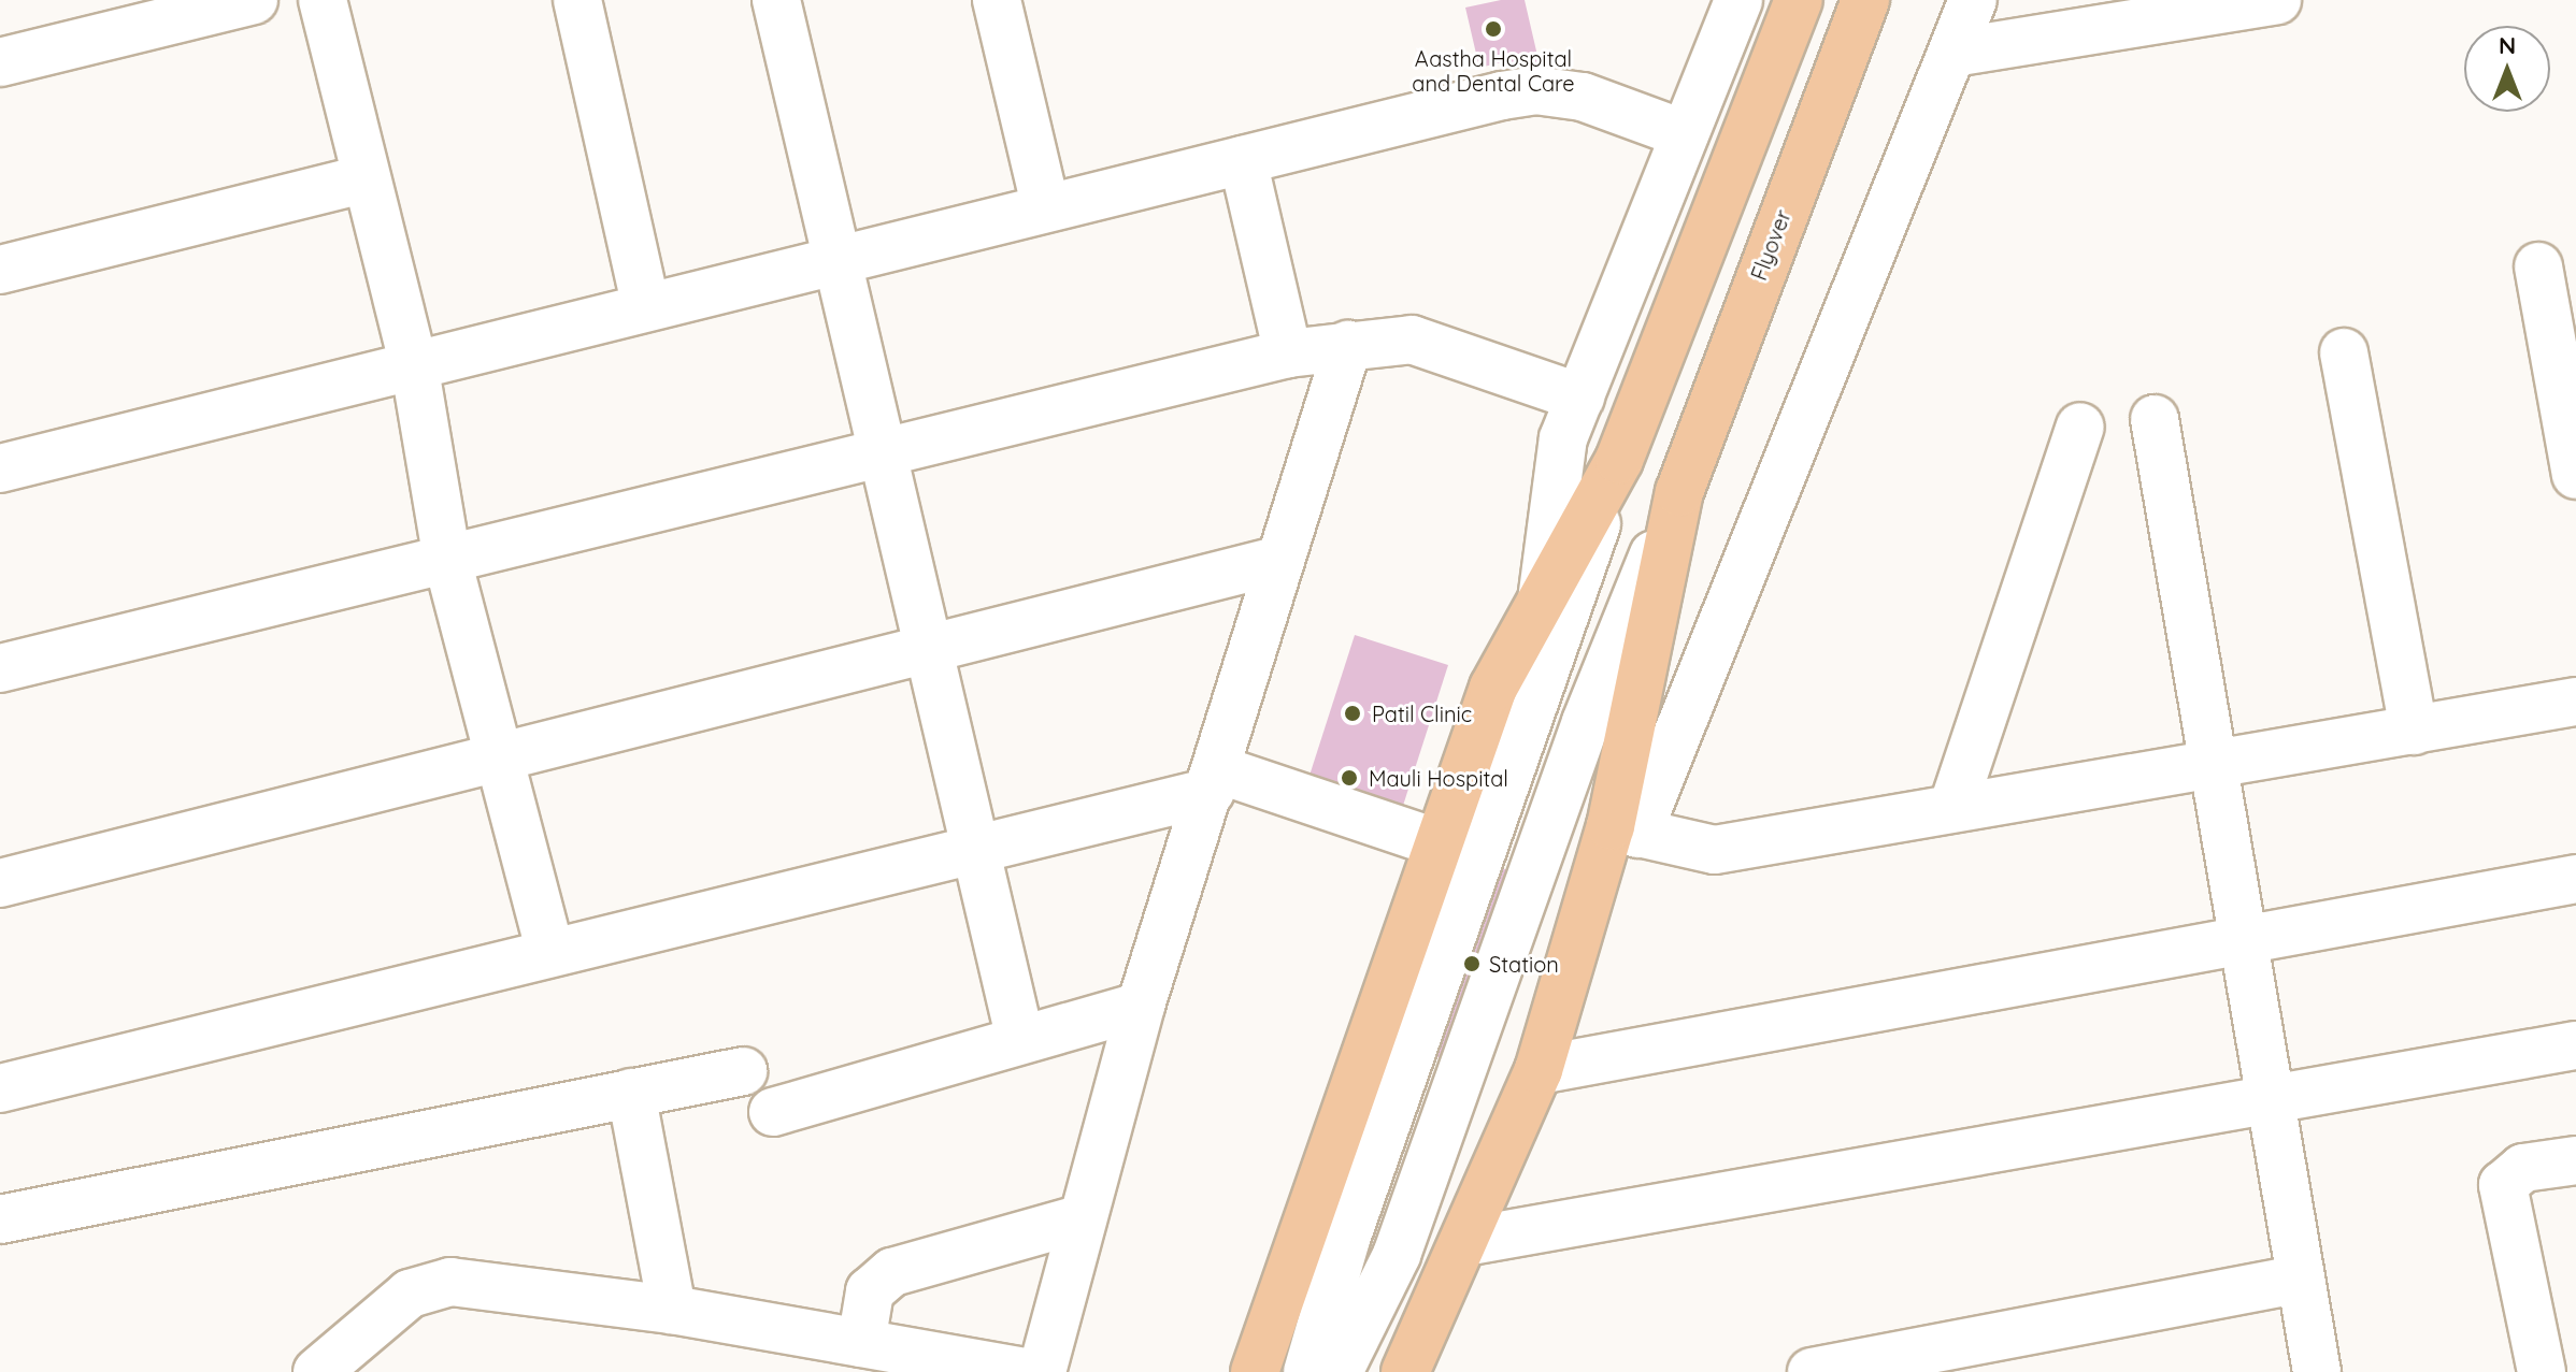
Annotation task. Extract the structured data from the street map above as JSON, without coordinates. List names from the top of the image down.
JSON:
{
  "streets": {
    "main road": ["Flyover"]
  },
  "places": [
    "Aastha Hospital and Dental Care",
    "Patil Clinic",
    "Mauli Hospital",
    "Station"
  ],
  "north": "top"
}
